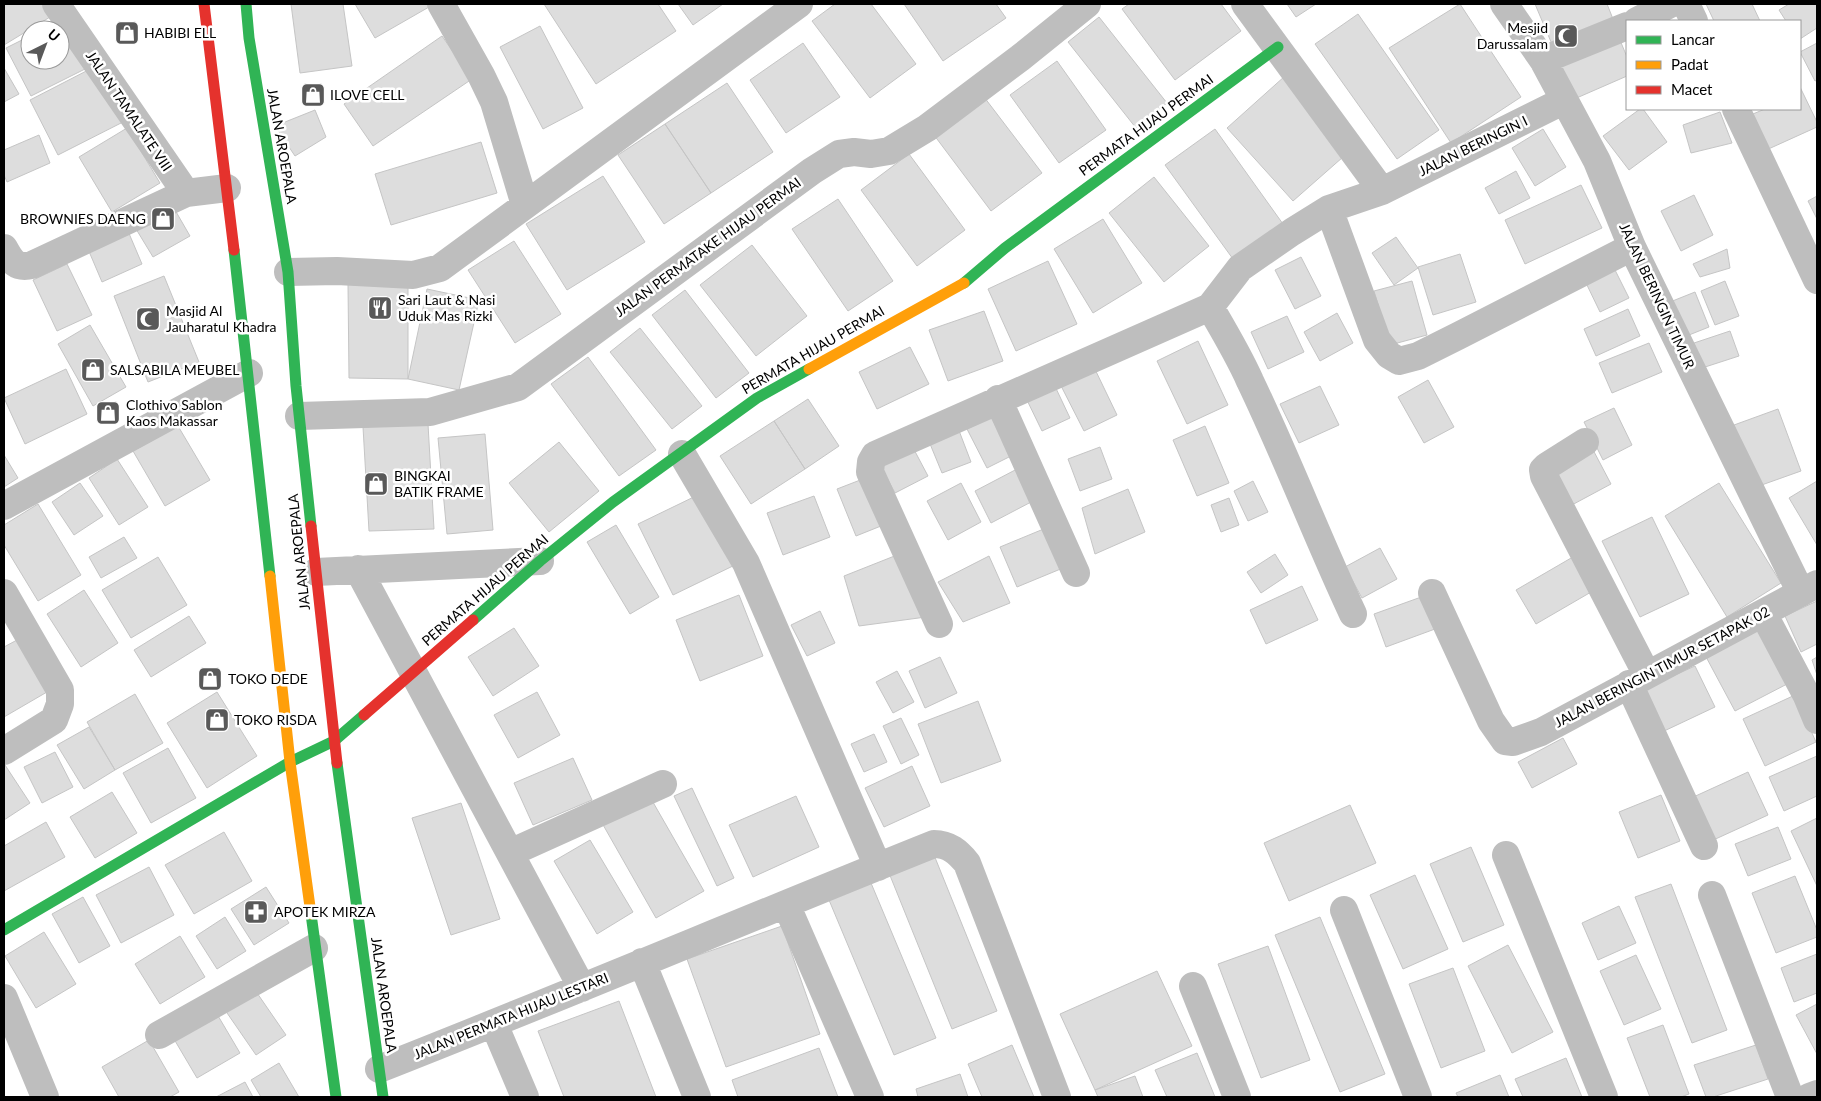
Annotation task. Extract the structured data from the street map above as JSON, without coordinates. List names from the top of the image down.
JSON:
{
  "streets": {
    "main road": ["PERMATA HIJAU PERMAI", "JALAN AROEPALA"],
    "street": [
      "JALAN TAMALATE VIII",
      "JALAN BERINGIN I",
      "JALAN PERMATAKE HIJAU PERMAI",
      "JALAN BERINGIN TIMUR",
      "JALAN BERINGIN TIMUR SETAPAK 02",
      "JALAN PERMATA HIJAU LESTARI"
    ]
  },
  "crossings": [
    ["PERMATA HIJAU PERMAI", "JALAN AROEPALA"],
    ["JALAN AROEPALA", "JALAN PERMATAKE HIJAU PERMAI"],
    ["JALAN AROEPALA", "JALAN PERMATA HIJAU LESTARI"],
    ["JALAN BERINGIN I", "JALAN BERINGIN TIMUR"],
    ["JALAN BERINGIN TIMUR", "JALAN BERINGIN TIMUR SETAPAK 02"]
  ],
  "places": {
    "shop": [
      "HABIBI ELL",
      "ILOVE CELL",
      "BROWNIES DAENG",
      "SALSABILA MEUBEL",
      "Clothivo Sablon Kaos Makassar",
      "BINGKAI BATIK FRAME",
      "TOKO DEDE",
      "TOKO RISDA"
    ],
    "mosque": ["Mesjid Darussalam", "Masjid Al Jauharatul Khadra"],
    "restaurant": ["Sari Laut & Nasi Uduk Mas Rizki"],
    "pharmacy": ["APOTEK MIRZA"]
  },
  "legend": ["Lancar", "Padat", "Macet"],
  "north": "top right"
}
